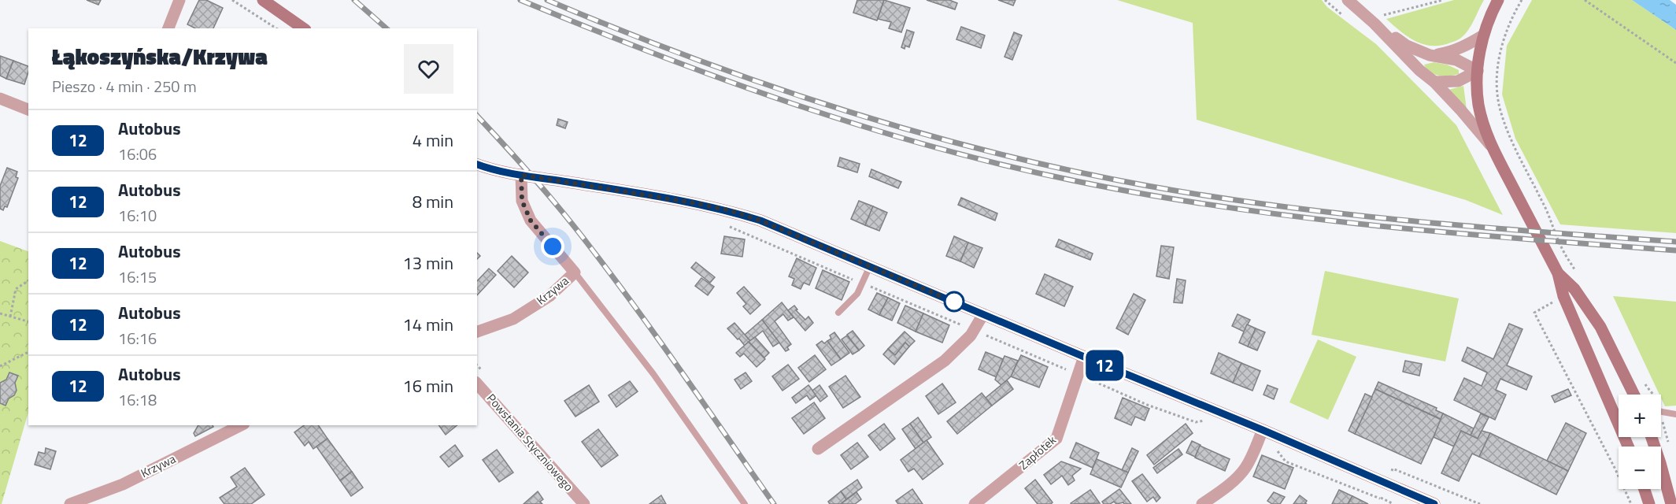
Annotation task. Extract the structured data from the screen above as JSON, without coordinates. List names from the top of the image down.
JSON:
{
  "streets": {
    "street": ["Krzywa", "Powstania Styczniowego", "Zapłotek"]
  },
  "lines": ["bus line 12"],
  "page": {
    "on_map": "12",
    "heading": ["Łąkoszyńska/Krzywa", "Pieszo · 4 min · 250 m"],
    "list": [
      {
        "mark": "12",
        "name": "Autobus",
        "note": "16:06",
        "value": "4 min"
      },
      {
        "mark": "12",
        "name": "Autobus",
        "note": "16:10",
        "value": "8 min"
      },
      {
        "mark": "12",
        "name": "Autobus",
        "note": "16:15",
        "value": "13 min"
      },
      {
        "mark": "12",
        "name": "Autobus",
        "note": "16:16",
        "value": "14 min"
      },
      {
        "mark": "12",
        "name": "Autobus",
        "note": "16:18",
        "value": "16 min"
      }
    ],
    "map_buttons": ["+", "−"]
  }
}
